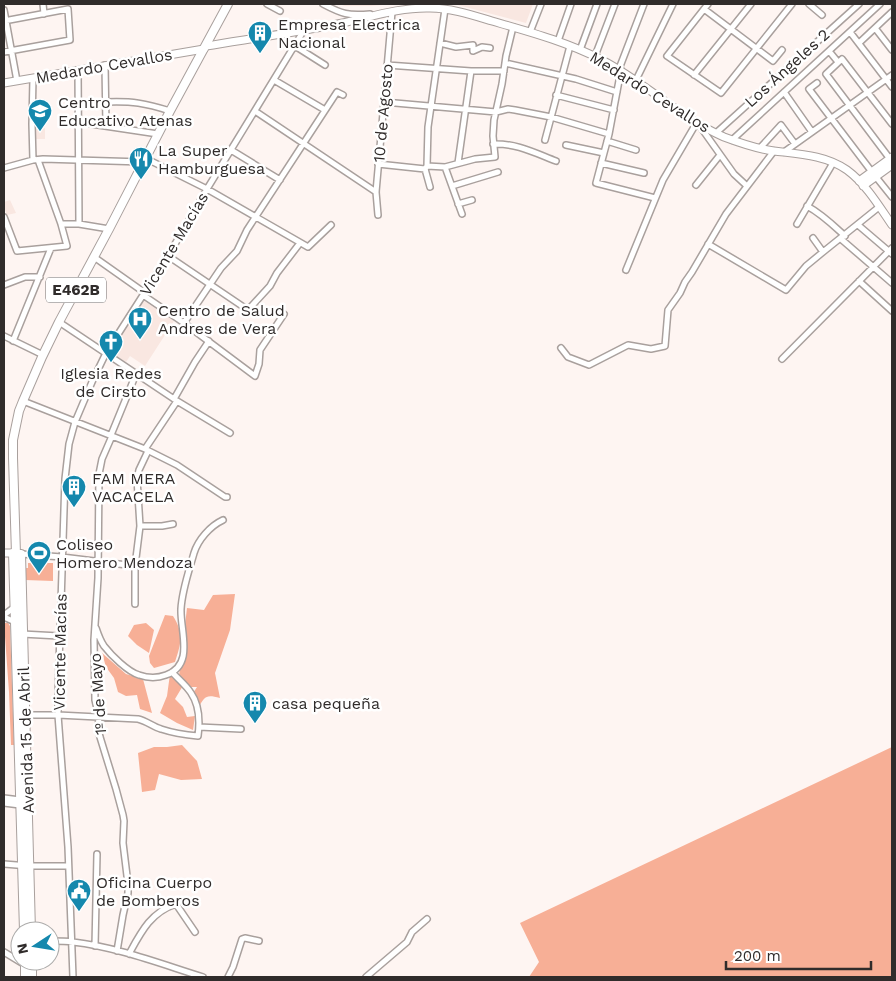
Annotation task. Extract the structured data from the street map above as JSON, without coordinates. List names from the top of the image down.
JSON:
{
  "streets": {
    "main road": ["E462B", "Avenida 15 de Abril"],
    "street": [
      "Medardo Cevallos",
      "Los Ángeles 2",
      "10 de Agosto",
      "Vicente Macías",
      "1º de Mayo"
    ]
  },
  "crossings": [
    ["Medardo Cevallos", "Los Ángeles 2"],
    ["Medardo Cevallos", "10 de Agosto"],
    ["Medardo Cevallos", "Vicente Macías"],
    ["Medardo Cevallos", "Avenida 15 de Abril"]
  ],
  "places": {
    "building": ["Empresa Electrica Nacional", "FAM MERA VACACELA", "casa pequeña"],
    "school or university": ["Centro Educativo Atenas"],
    "restaurant": ["La Super Hamburguesa"],
    "hospital": ["Centro de Salud Andres de Vera"],
    "church": ["Iglesia Redes de Cirsto"],
    "sports": ["Coliseo Homero Mendoza"],
    "public building": ["Oficina Cuerpo de Bomberos"]
  },
  "scale_bar": "200 m",
  "north": "left"
}
